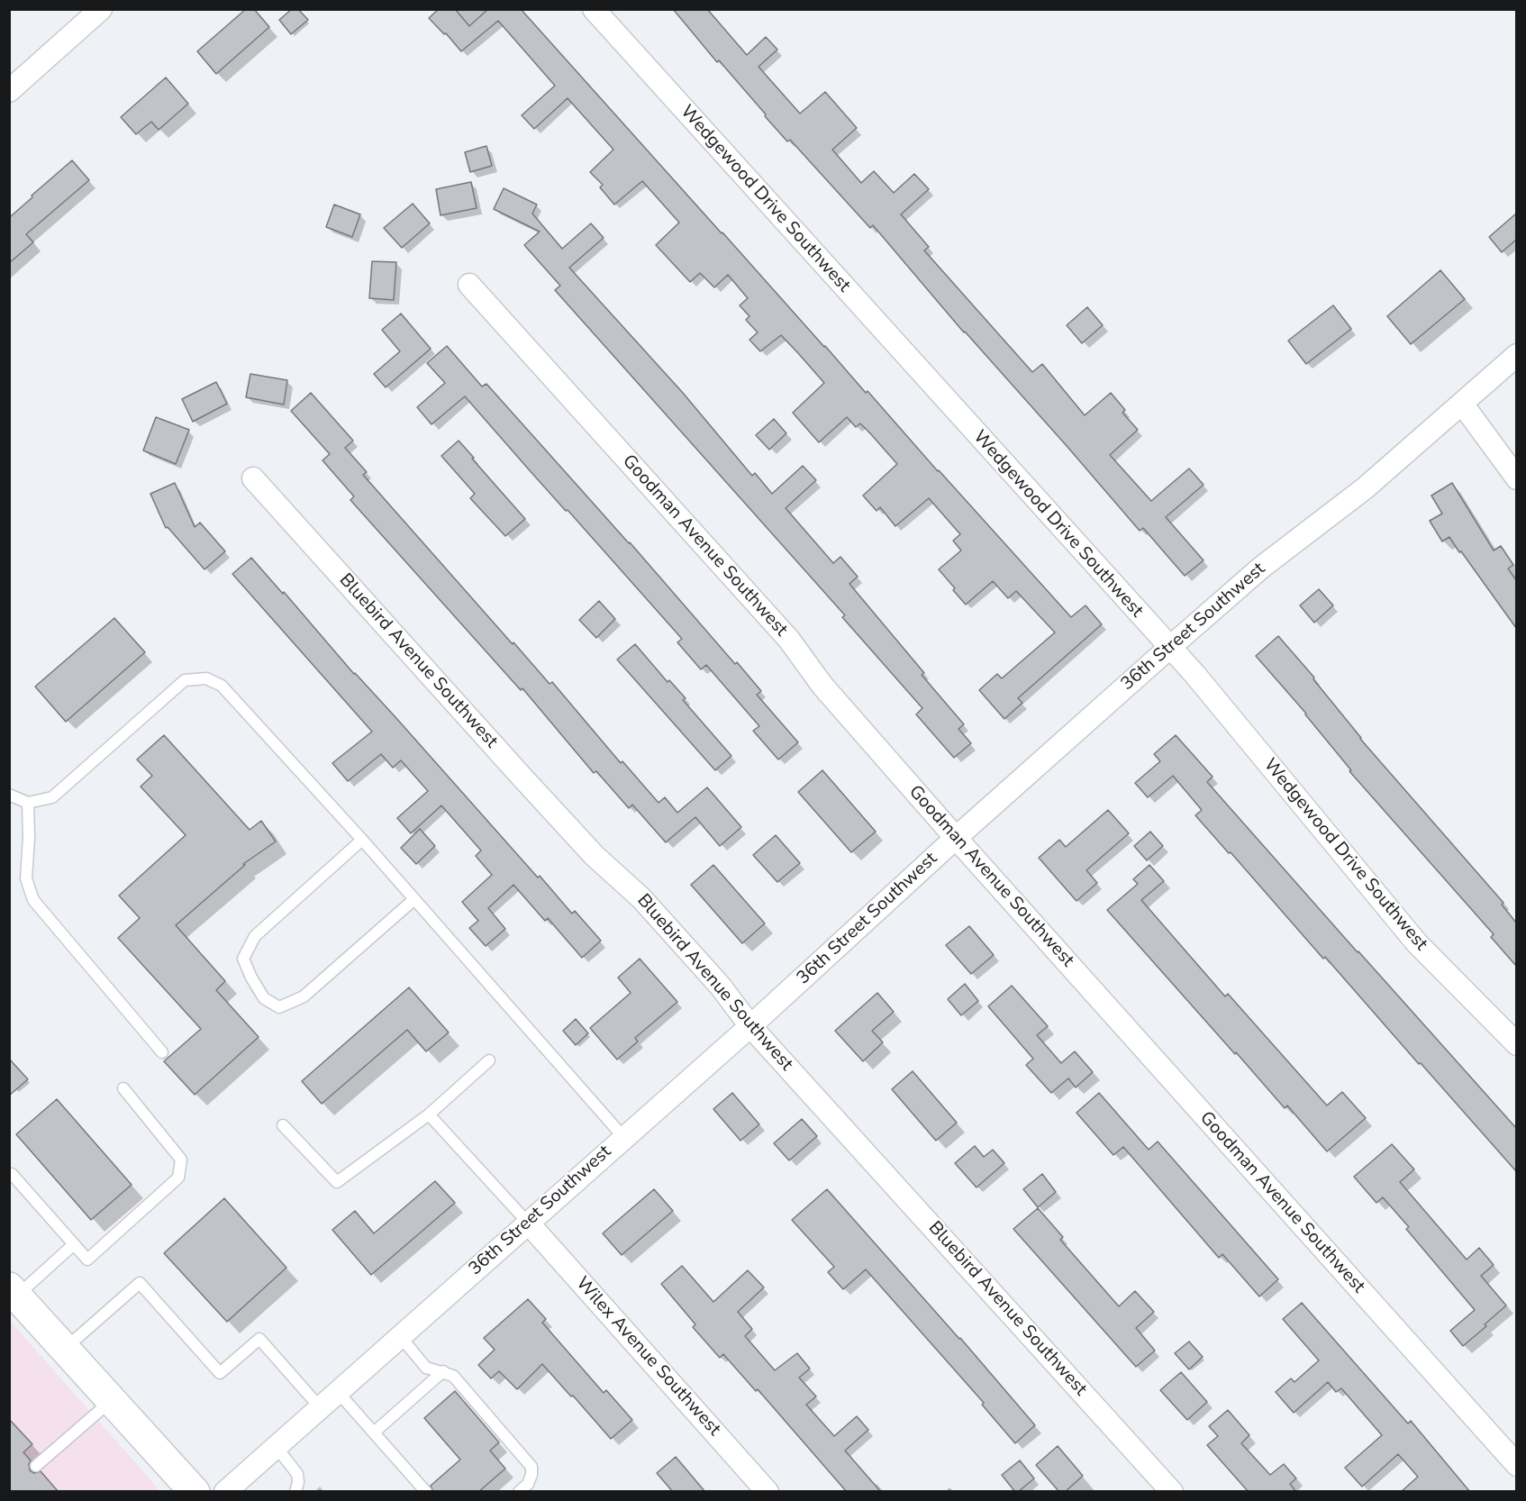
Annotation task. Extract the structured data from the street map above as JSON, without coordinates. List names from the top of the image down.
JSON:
{
  "streets": {
    "street": [
      "Wedgewood Drive Southwest",
      "Goodman Avenue Southwest",
      "36th Street Southwest",
      "Bluebird Avenue Southwest",
      "Wilex Avenue Southwest"
    ]
  },
  "crossings": [
    ["Wedgewood Drive Southwest", "36th Street Southwest"],
    ["Goodman Avenue Southwest", "36th Street Southwest"],
    ["36th Street Southwest", "Bluebird Avenue Southwest"],
    ["36th Street Southwest", "Wilex Avenue Southwest"]
  ]
}
